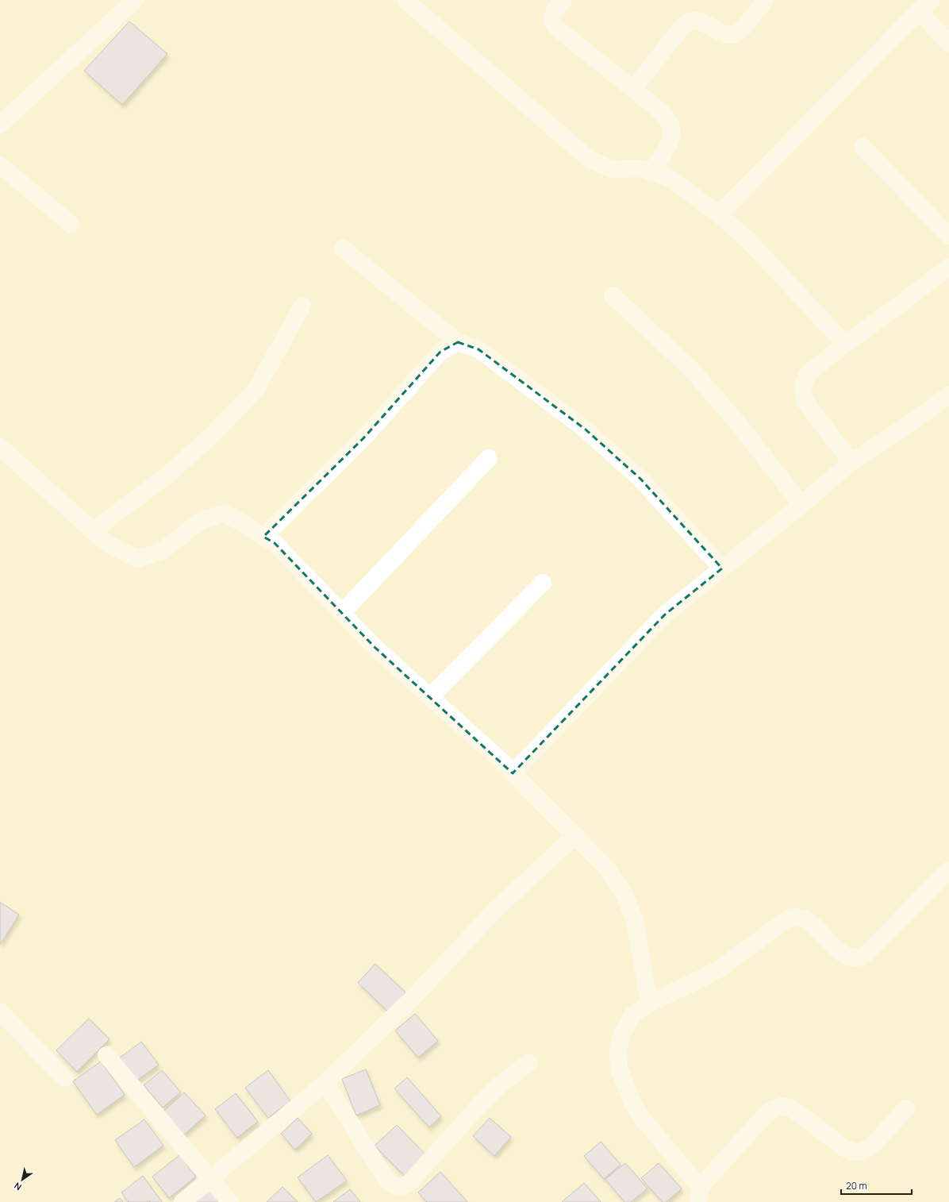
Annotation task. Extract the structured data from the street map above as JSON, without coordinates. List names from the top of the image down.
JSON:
{
  "scale_bar": "20 m",
  "north": "bottom left"
}
